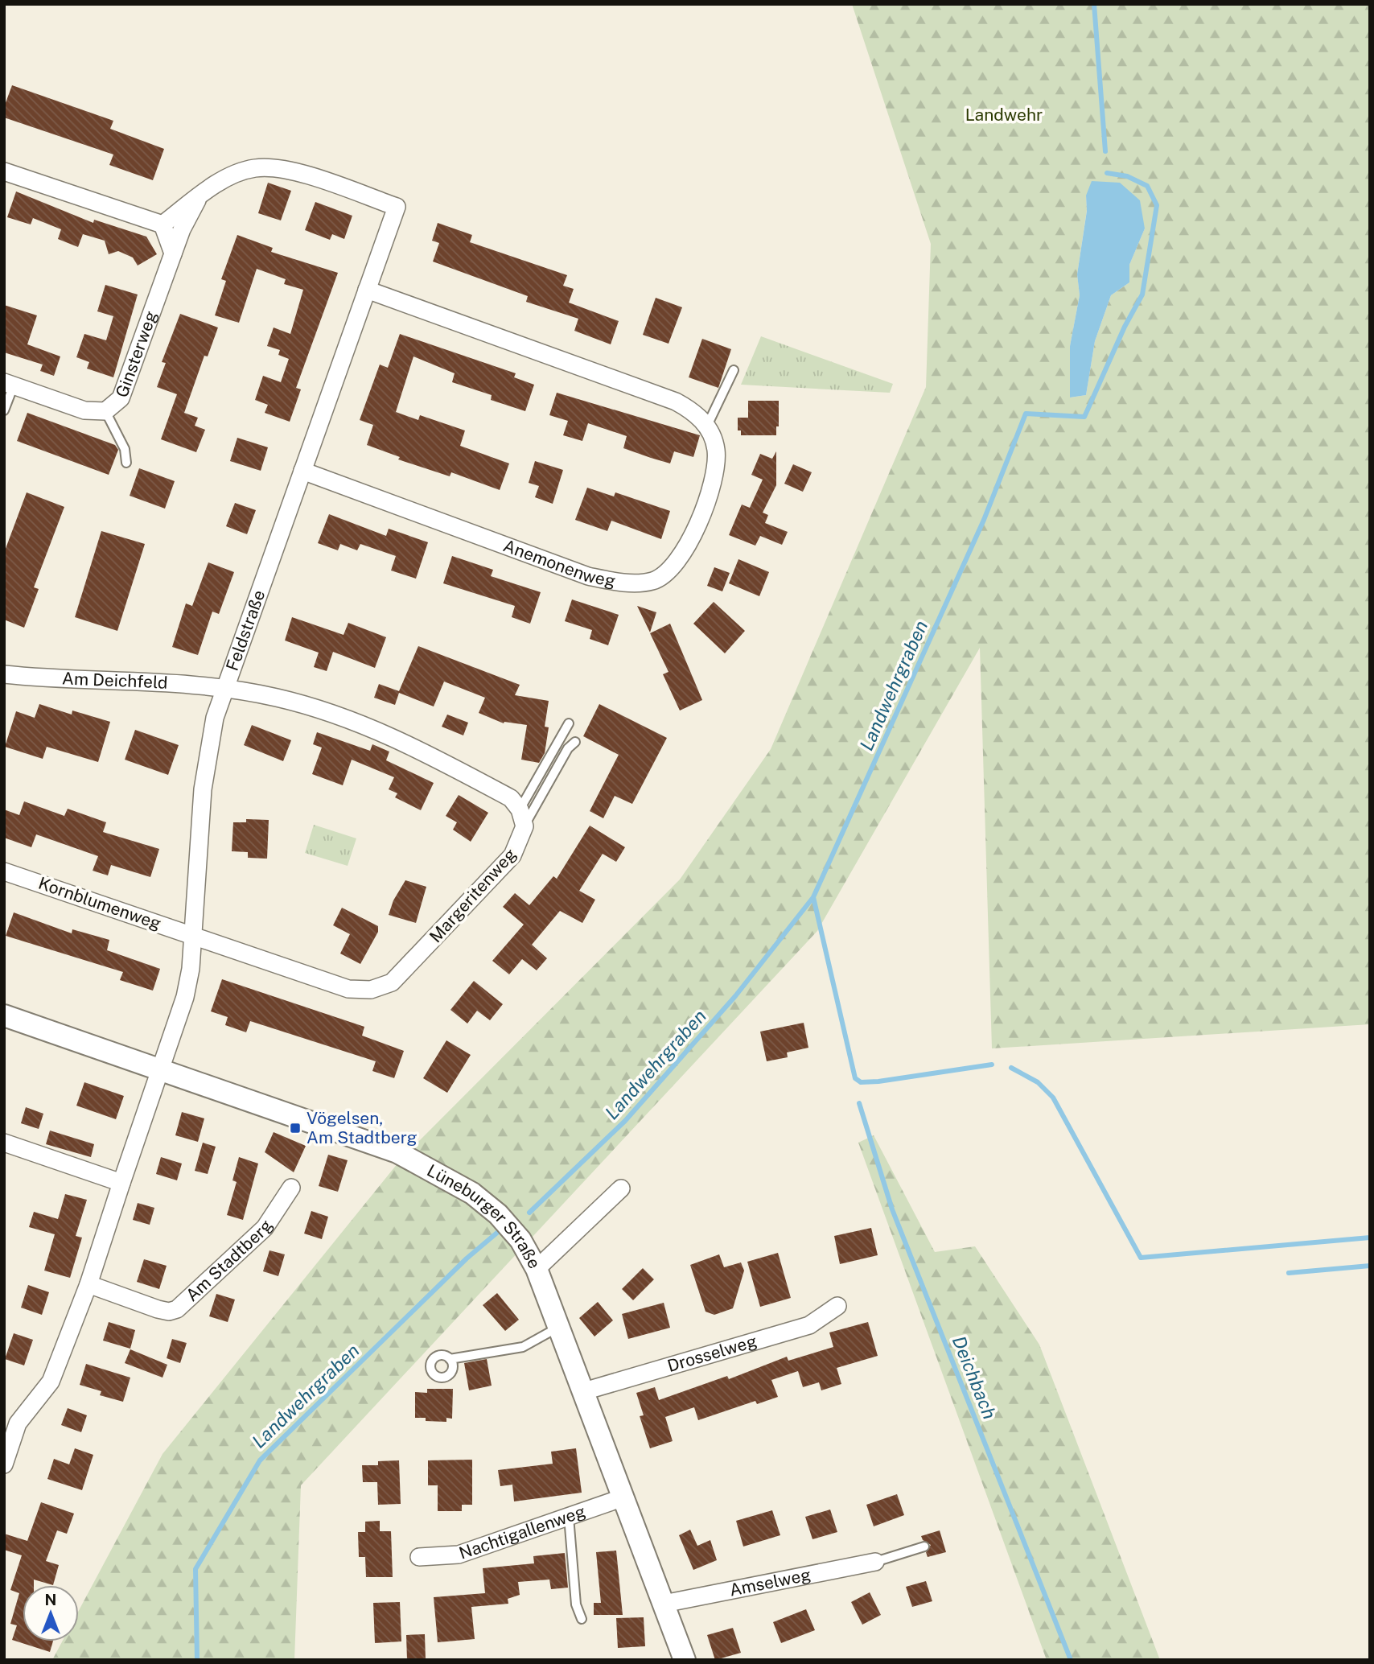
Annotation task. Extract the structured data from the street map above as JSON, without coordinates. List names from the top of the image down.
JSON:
{
  "streets": {
    "street": [
      "Ginsterweg",
      "Anemonenweg",
      "Feldstraße",
      "Am Deichfeld",
      "Margeritenweg",
      "Kornblumenweg",
      "Lüneburger Straße",
      "Am Stadtberg",
      "Drosselweg",
      "Nachtigallenweg",
      "Amselweg"
    ]
  },
  "crossings": [
    ["Ginsterweg", "Feldstraße"],
    ["Anemonenweg", "Feldstraße"],
    ["Feldstraße", "Am Deichfeld"],
    ["Feldstraße", "Margeritenweg"],
    ["Feldstraße", "Kornblumenweg"],
    ["Feldstraße", "Lüneburger Straße"],
    ["Margeritenweg", "Kornblumenweg"],
    ["Lüneburger Straße", "Drosselweg"],
    ["Lüneburger Straße", "Nachtigallenweg"],
    ["Lüneburger Straße", "Amselweg"]
  ],
  "water": ["Landwehrgraben", "Deichbach"],
  "parks": ["Landwehr"],
  "places": {
    "transit": ["Vögelsen, Am Stadtberg"]
  },
  "north": "top"
}
